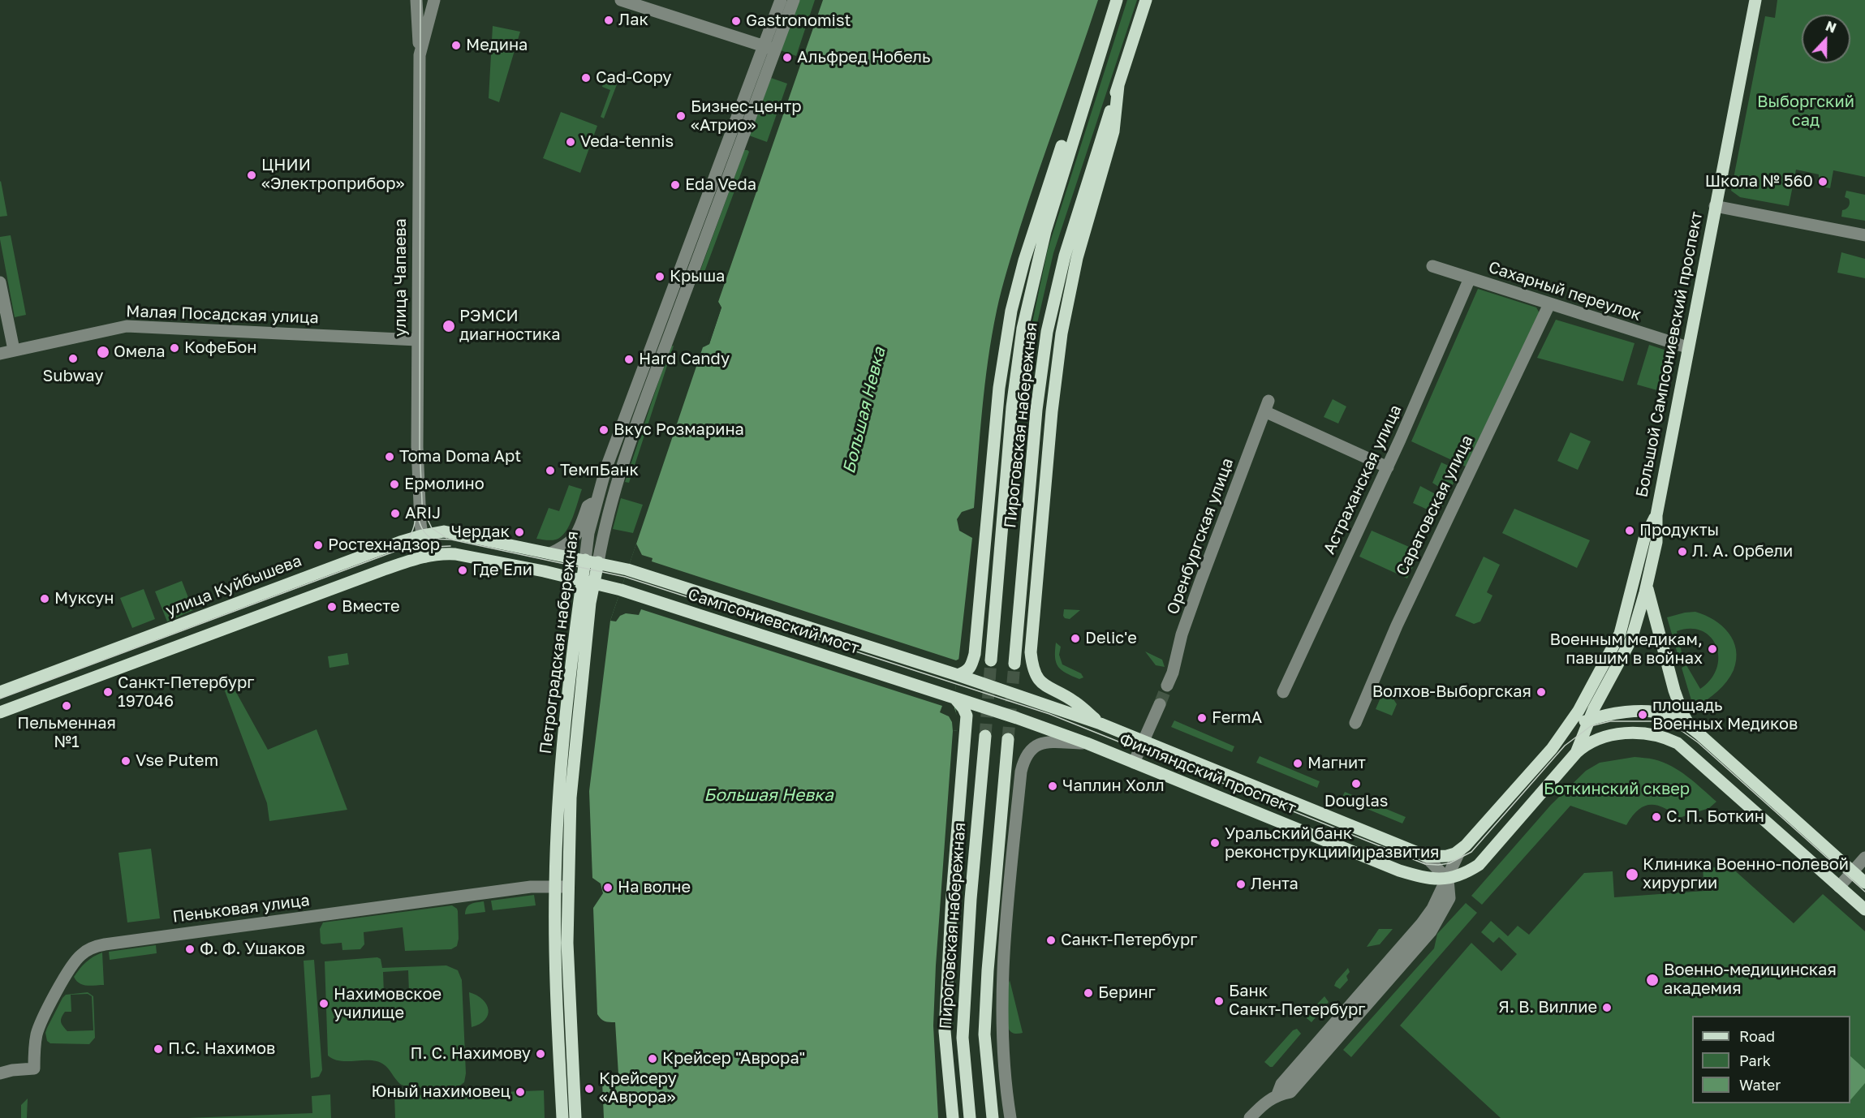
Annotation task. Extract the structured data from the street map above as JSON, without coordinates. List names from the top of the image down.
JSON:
{
  "streets": {
    "main road": [
      "Большой Сампсониевский проспект",
      "Пироговская набережная",
      "улица Куйбышева",
      "Сампсониевский мост",
      "Петроградская набережная",
      "Финляндский проспект"
    ],
    "street": [
      "улица Чапаева",
      "Сахарный переулок",
      "Малая Посадская улица",
      "Астраханская улица",
      "Саратовская улица",
      "Оренбургская улица",
      "Пеньковая улица"
    ]
  },
  "crossings": [
    ["улица Чапаева", "Малая Посадская улица"],
    ["улица Чапаева", "улица Куйбышева"],
    ["Сахарный переулок", "Большой Сампсониевский проспект"],
    ["Сахарный переулок", "Астраханская улица"],
    ["Сахарный переулок", "Саратовская улица"],
    ["Большой Сампсониевский проспект", "Финляндский проспект"],
    ["Астраханская улица", "Оренбургская улица"],
    ["улица Куйбышева", "Сампсониевский мост"],
    ["улица Куйбышева", "Петроградская набережная"],
    ["Сампсониевский мост", "Петроградская набережная"],
    ["Сампсониевский мост", "Финляндский проспект"],
    ["Петроградская набережная", "Пеньковая улица"]
  ],
  "water": ["Большая Невка"],
  "parks": ["Выборгский сад", "Боткинский сквер"],
  "places": [
    "Лак",
    "Gastronomist",
    "Медина",
    "Альфред Нобель",
    "Cad-Copy",
    "Бизнес-центр «Атрио»",
    "Veda-tennis",
    "ЦНИИ «Электроприбор»",
    "Школа № 560",
    "Eda Veda",
    "Крыша",
    "РЭМСИ диагностика",
    "КофеБон",
    "Омела",
    "Subway",
    "Hard Candy",
    "Вкус Розмарина",
    "Toma Doma Apt",
    "ТемпБанк",
    "Ермолино",
    "ARIJ",
    "Продукты",
    "Чердак",
    "Ростехнадзор",
    "Л. А. Орбели",
    "Где Ели",
    "Муксун",
    "Вместе",
    "Delic'e",
    "Военным медикам, павшим в войнах",
    "Санкт-Петербург 197046",
    "Волхов-Выборгская",
    "Пельменная №1",
    "площадь Военных Медиков",
    "FermA",
    "Vse Putem",
    "Магнит",
    "Douglas",
    "Чаплин Холл",
    "С. П. Боткин",
    "Уральский банк реконструкции и развития",
    "Клиника Военно-полевой хирургии",
    "Лента",
    "На волне",
    "Санкт-Петербург",
    "Ф. Ф. Ушаков",
    "Военно-медицинская академия",
    "Беринг",
    "Банк Санкт-Петербург",
    "Нахимовское училище",
    "Я. В. Виллие",
    "П.С. Нахимов",
    "П. С. Нахимову",
    "Крейсер \"Аврора\"",
    "Крейсеру «Аврора»",
    "Юный нахимовец"
  ],
  "legend": ["Road", "Park", "Water"],
  "north": "top"
}
